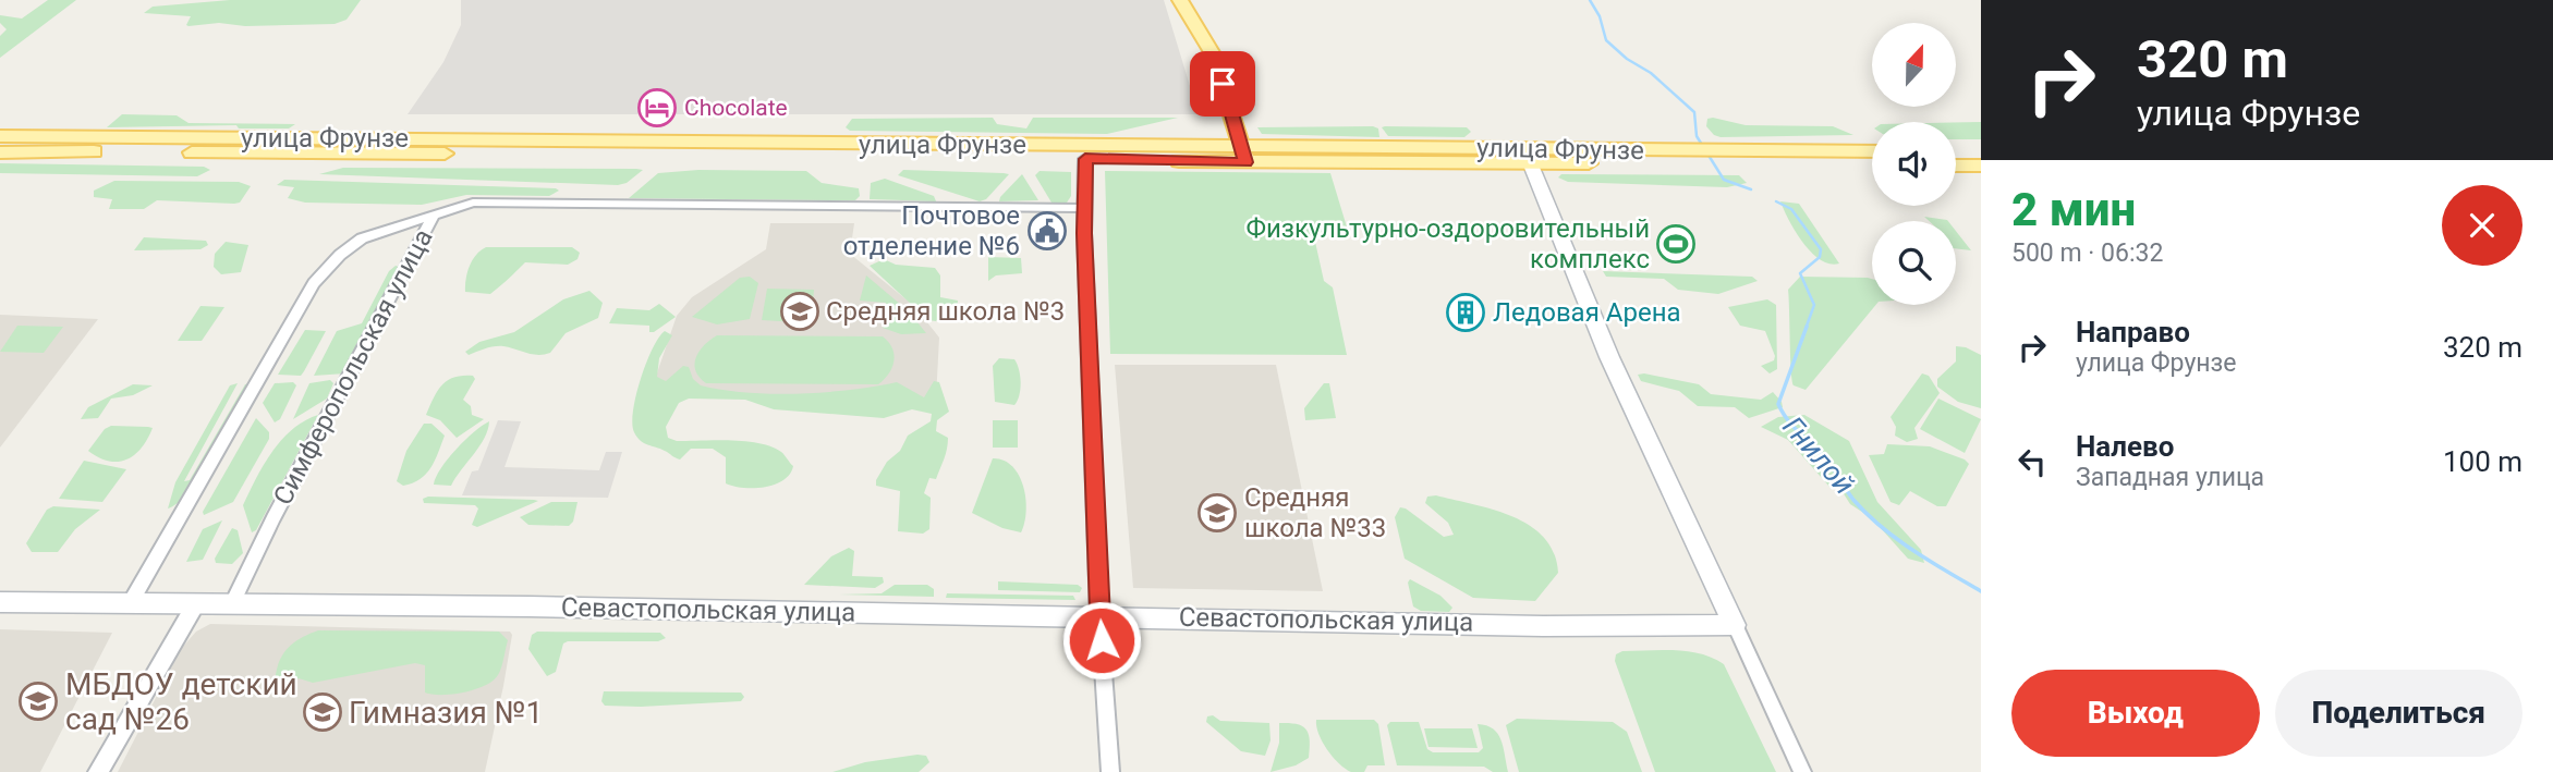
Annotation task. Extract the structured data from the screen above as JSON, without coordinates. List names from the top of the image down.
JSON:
{
  "streets": {
    "main road": ["улица Фрунзе", "Севастопольская улица"],
    "street": ["Симферопольская улица"]
  },
  "crossings": [
    ["Симферопольская улица", "Севастопольская улица"]
  ],
  "water": ["Гнилой"],
  "places": {
    "hotel": ["Chocolate"],
    "public building": ["Почтовое отделение №6"],
    "sports": ["Физкультурно-оздоровительный комплекс"],
    "school or university": [
      "Средняя школа №3",
      "Средняя школа №33",
      "МБДОУ детский сад №26",
      "Гимназия №1"
    ],
    "building": ["Ледовая Арена"]
  },
  "north": "top",
  "page": {
    "turn": ["320 m", "улица Фрунзе"],
    "heading": ["2 мин", "500 m · 06:32"],
    "list": [
      {
        "name": "Направо",
        "note": "улица Фрунзе",
        "value": "320 m"
      },
      {
        "name": "Налево",
        "note": "Западная улица",
        "value": "100 m"
      }
    ],
    "buttons": ["Выход", "Поделиться"]
  }
}
